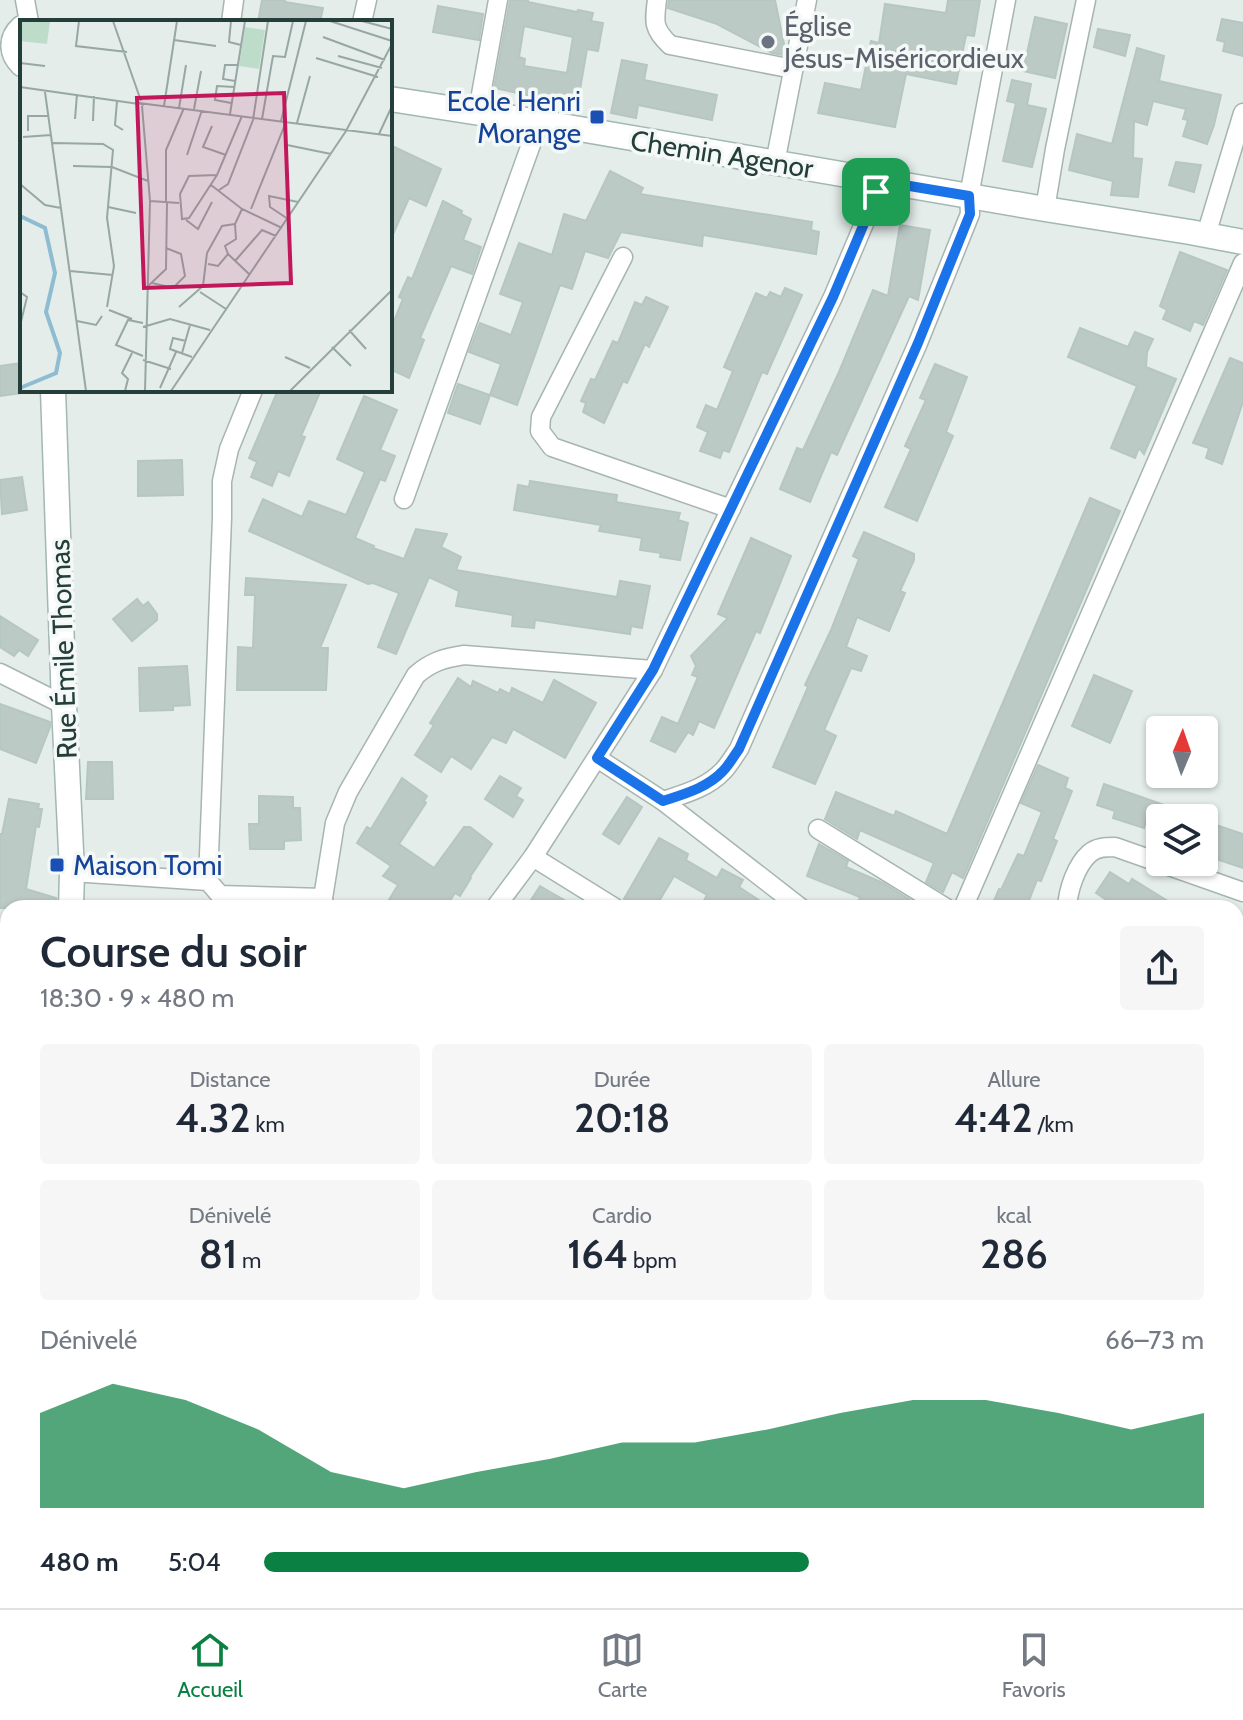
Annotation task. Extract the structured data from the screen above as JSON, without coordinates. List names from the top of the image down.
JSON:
{
  "streets": {
    "main road": ["Chemin Agenor", "Rue Émile Thomas"]
  },
  "places": {
    "other": ["Église Jésus-Miséricordieux"],
    "transit": ["Ecole Henri Morange", "Maison Tomi"]
  },
  "north": "top",
  "page": {
    "heading": ["Course du soir", "18:30 · 9 × 480 m"],
    "stats": [
      ["Distance", "4.32 km"],
      ["Durée", "20:18"],
      ["Allure", "4:42 /km"],
      ["Dénivelé", "81 m"],
      ["Cardio", "164 bpm"],
      ["kcal", "286"]
    ],
    "chart": ["Dénivelé", "66–73 m"],
    "list": [
      {
        "name": "480 m",
        "note": "5:04"
      }
    ],
    "tabs": ["Accueil", "Carte", "Favoris"]
  }
}
